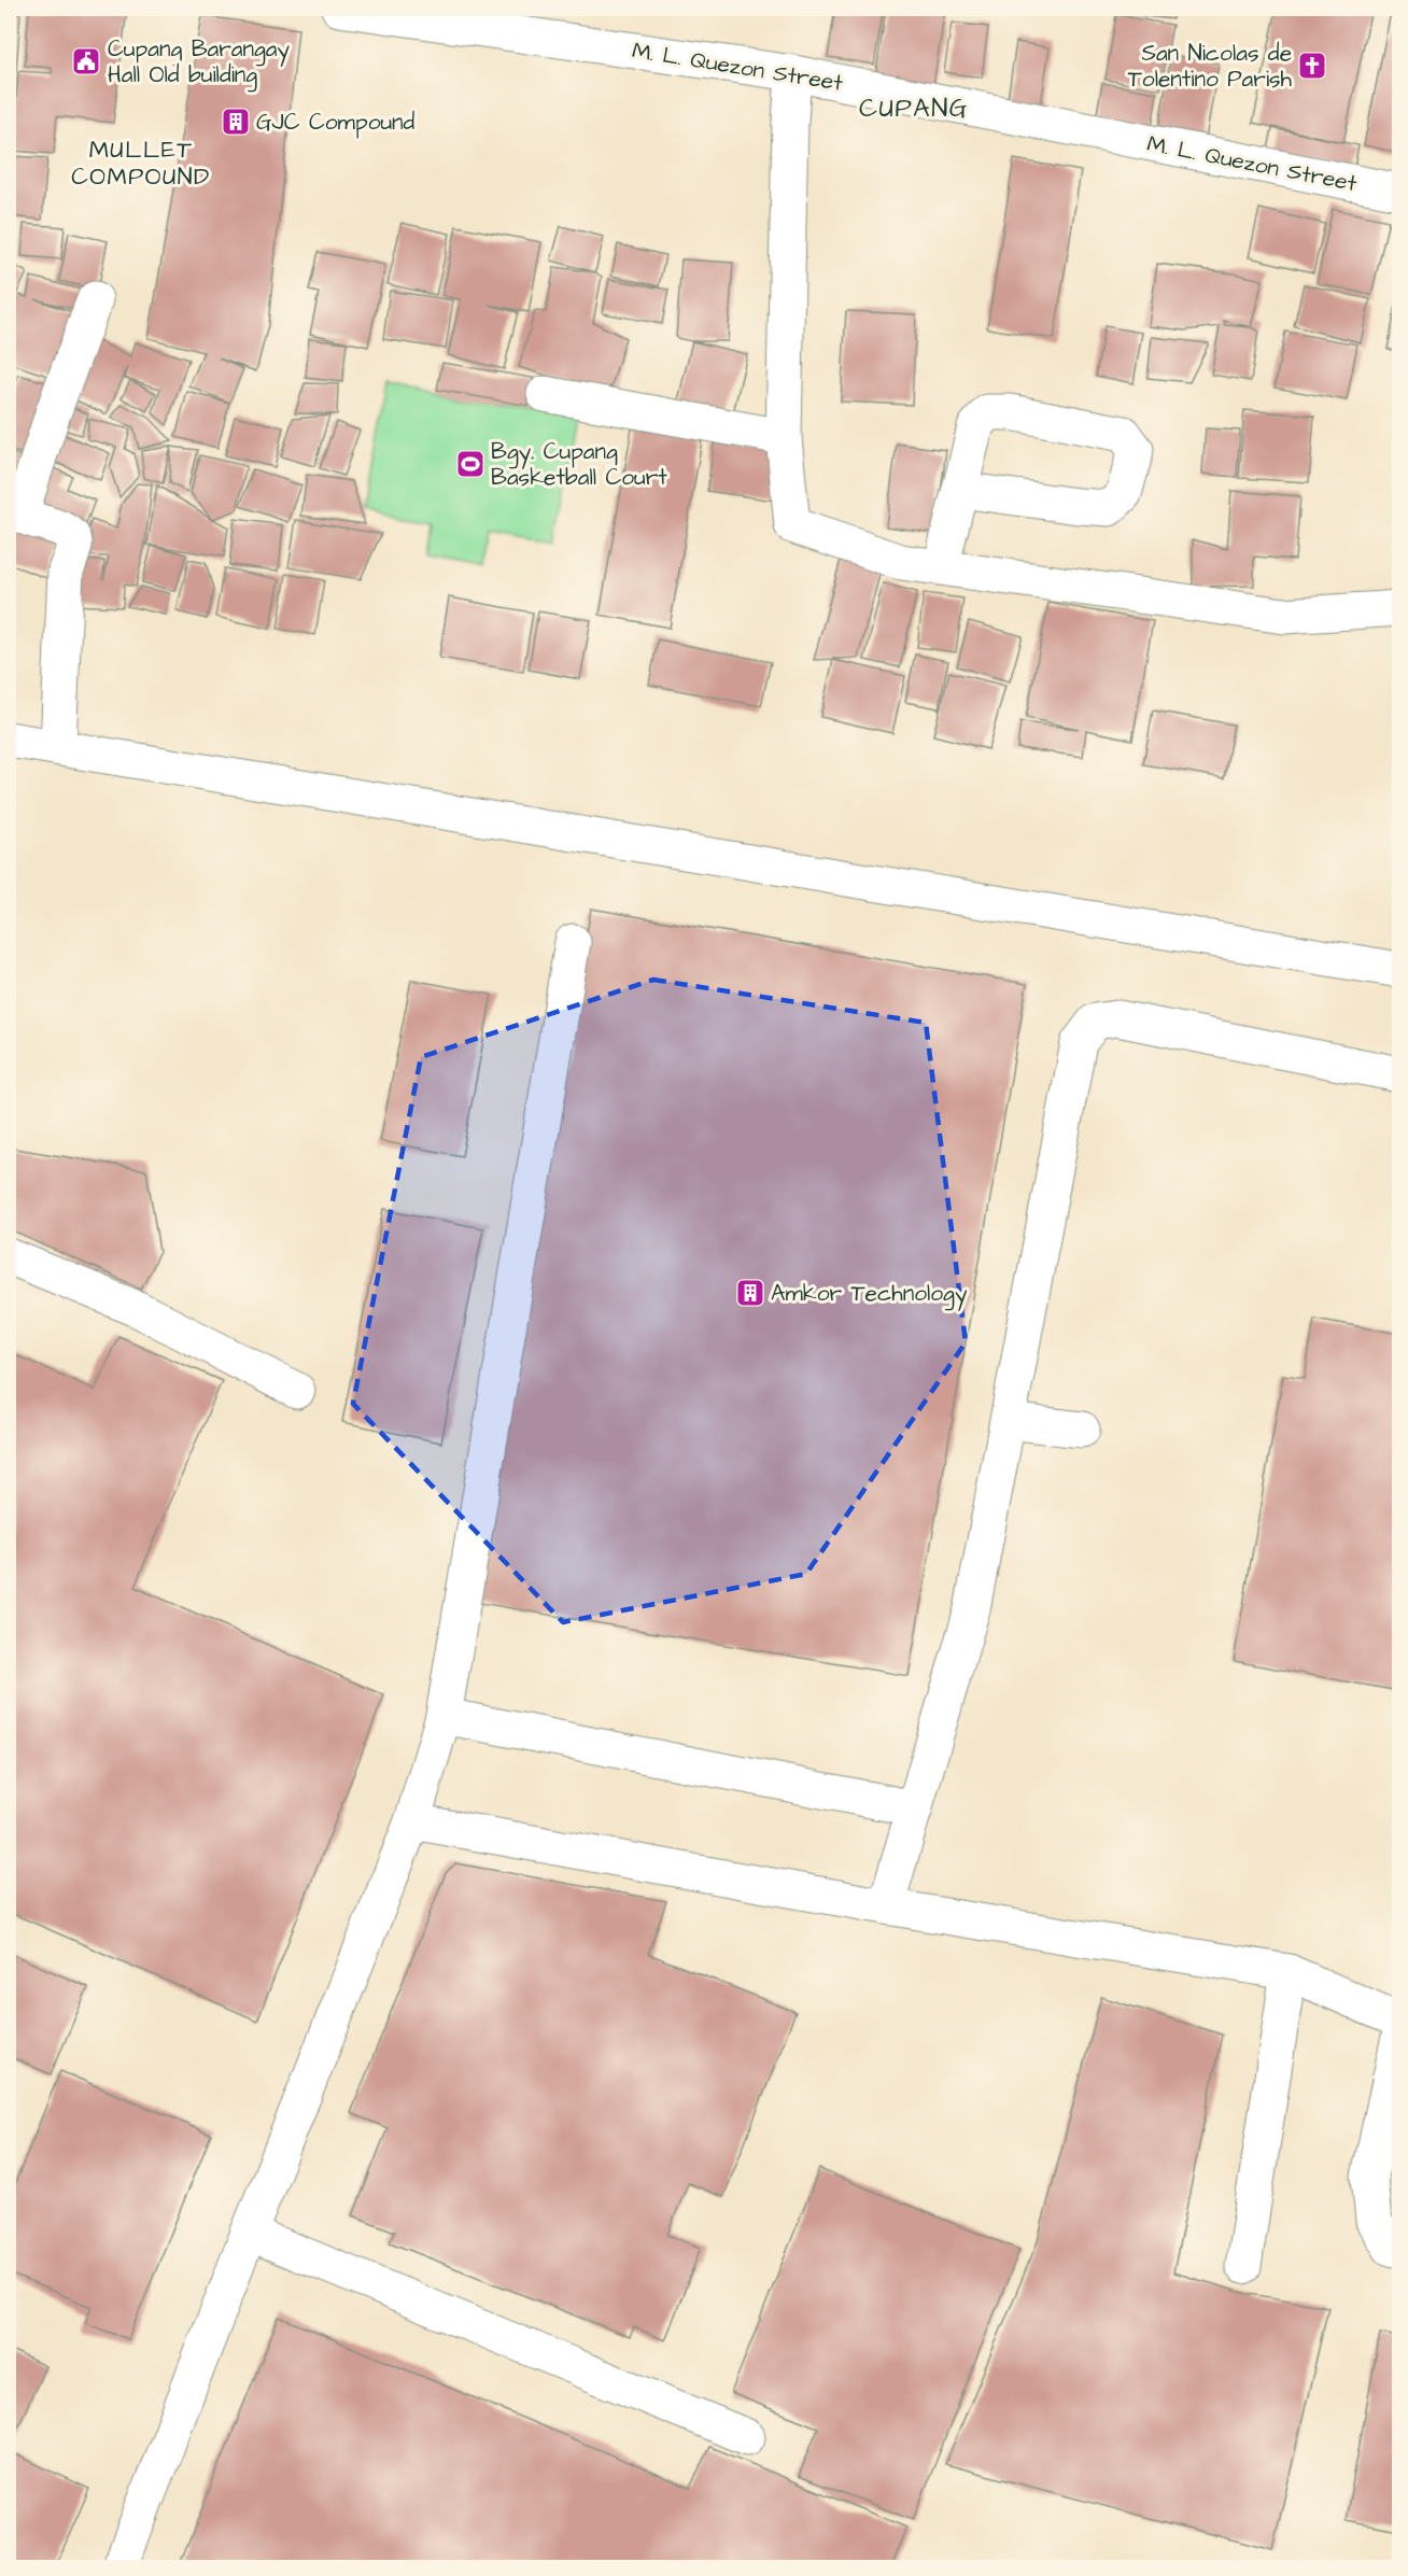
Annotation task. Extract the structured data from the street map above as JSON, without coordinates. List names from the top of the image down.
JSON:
{
  "streets": {
    "street": ["M. L. Quezon Street"]
  },
  "districts": ["CUPANG", "MULLET COMPOUND"],
  "places": {
    "public building": ["Cupang Barangay Hall Old building"],
    "church": ["San Nicolas de Tolentino Parish"],
    "building": ["GJC Compound", "Amkor Technology"],
    "sports": ["Bgy. Cupang Basketball Court"]
  }
}
